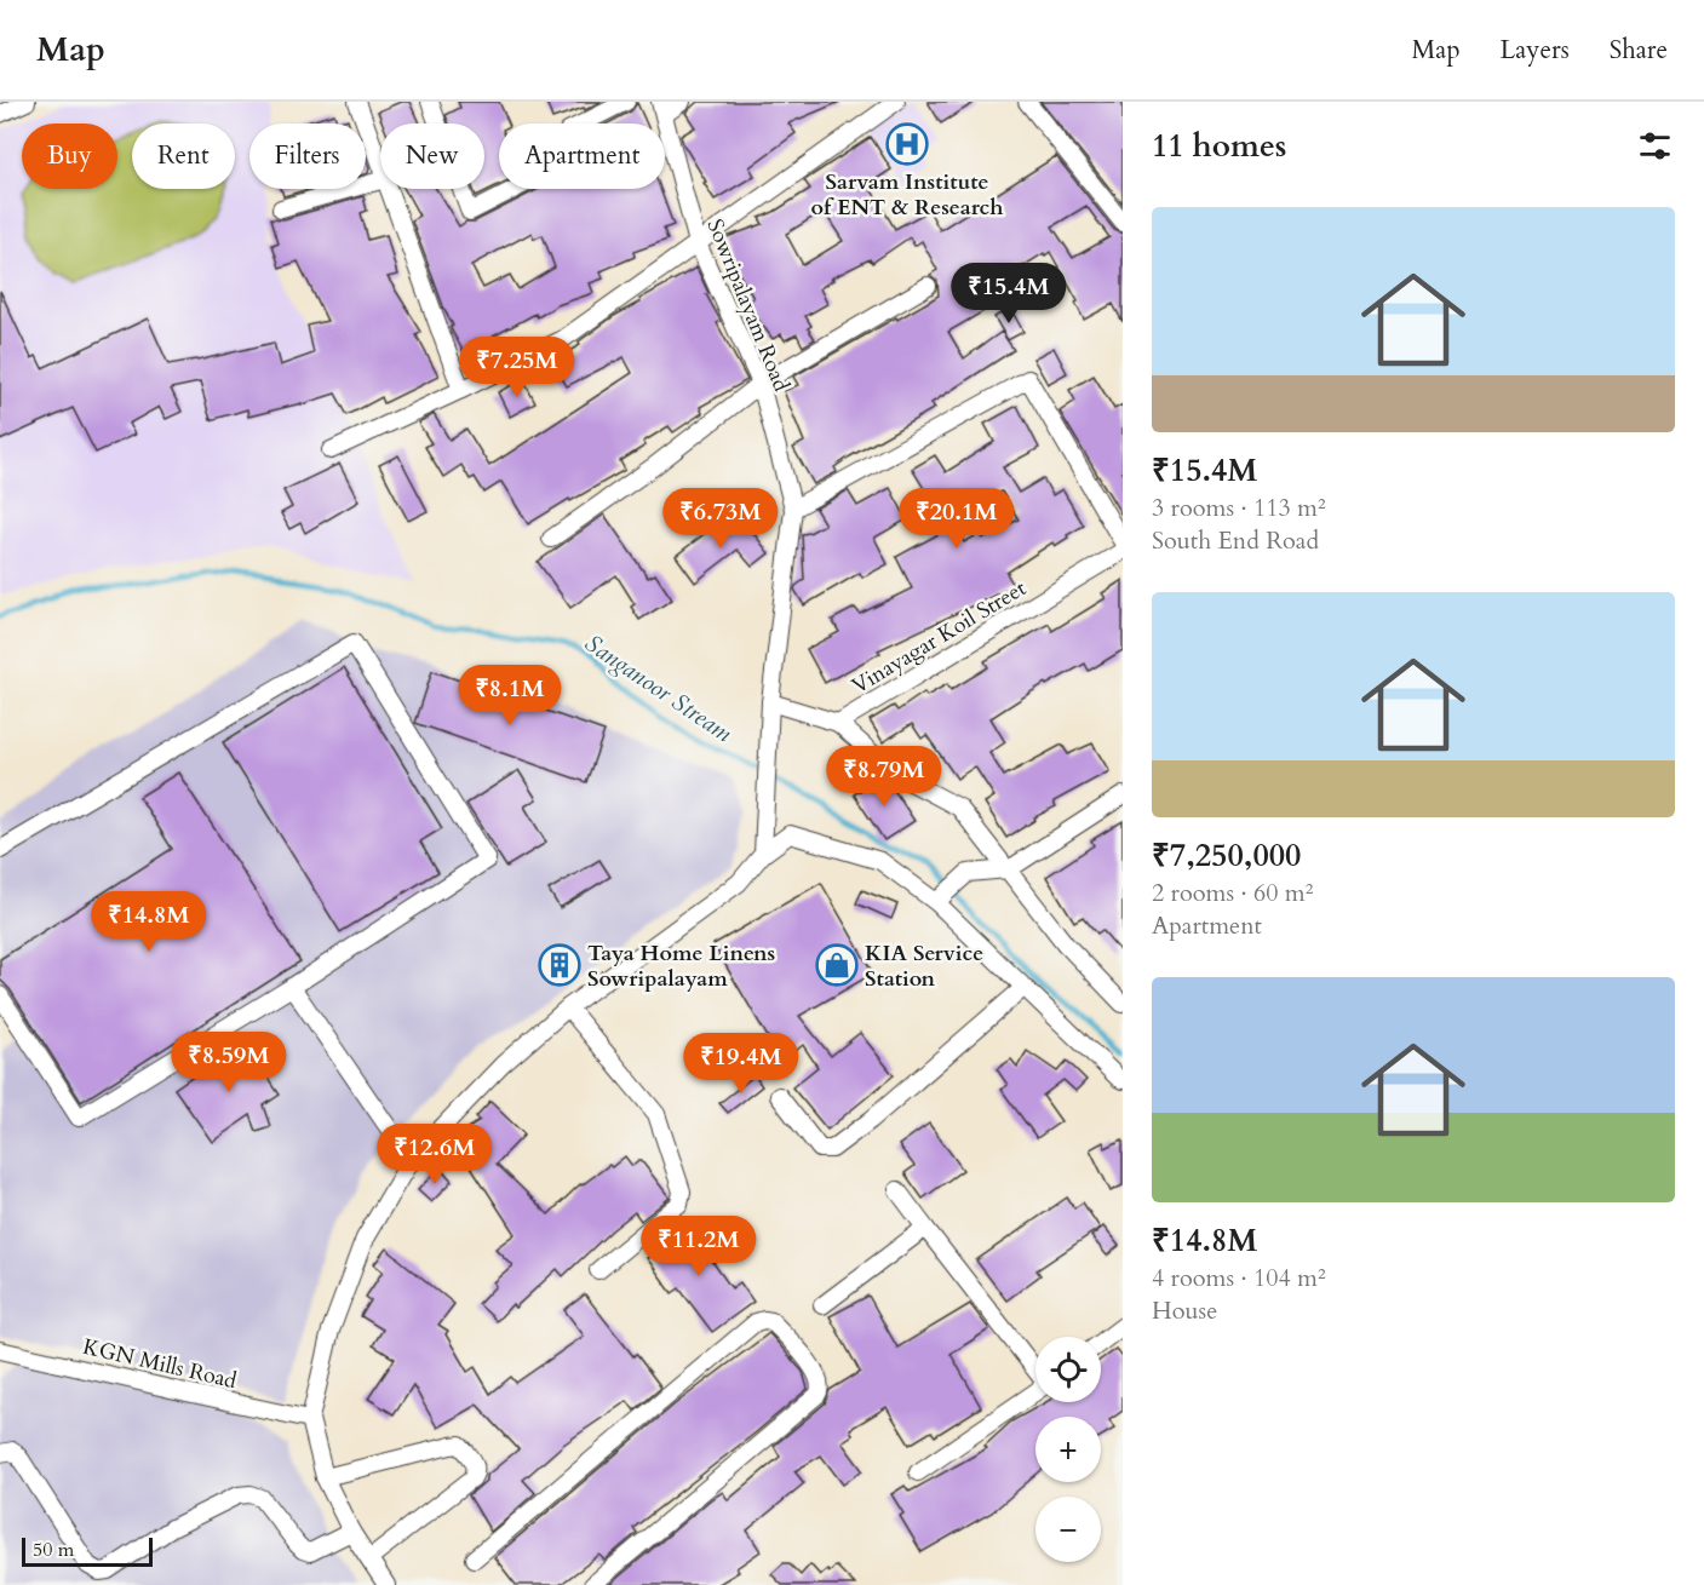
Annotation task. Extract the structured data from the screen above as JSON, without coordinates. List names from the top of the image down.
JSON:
{
  "streets": {
    "street": ["Sowripalayam Road", "Vinayagar Koil Street", "KGN Mills Road"]
  },
  "water": ["Sanganoor Stream"],
  "places": {
    "hospital": ["Sarvam Institute of ENT & Research"],
    "building": ["Taya Home Linens Sowripalayam"],
    "shop": ["KIA Service Station"]
  },
  "scale_bar": "50 m",
  "page": {
    "header": "Map",
    "nav": ["Map", "Layers", "Share"],
    "heading": "11 homes",
    "chip": [
      "Buy",
      "Rent",
      "Filters",
      "New",
      "Apartment"
    ],
    "list": [
      {
        "name": "₹15.4M",
        "note": "3 rooms · 113 m² · South End Road"
      },
      {
        "name": "₹7,250,000",
        "note": "2 rooms · 60 m² · Apartment"
      },
      {
        "name": "₹14.8M",
        "note": "4 rooms · 104 m² · House"
      }
    ],
    "price": [
      "₹15.4M",
      "₹7.25M",
      "₹6.73M",
      "₹20.1M",
      "₹8.1M",
      "₹8.79M",
      "₹14.8M",
      "₹8.59M",
      "₹19.4M",
      "₹12.6M",
      "₹11.2M"
    ],
    "map_buttons": ["+", "−"],
    "scale": "50 m"
  }
}
